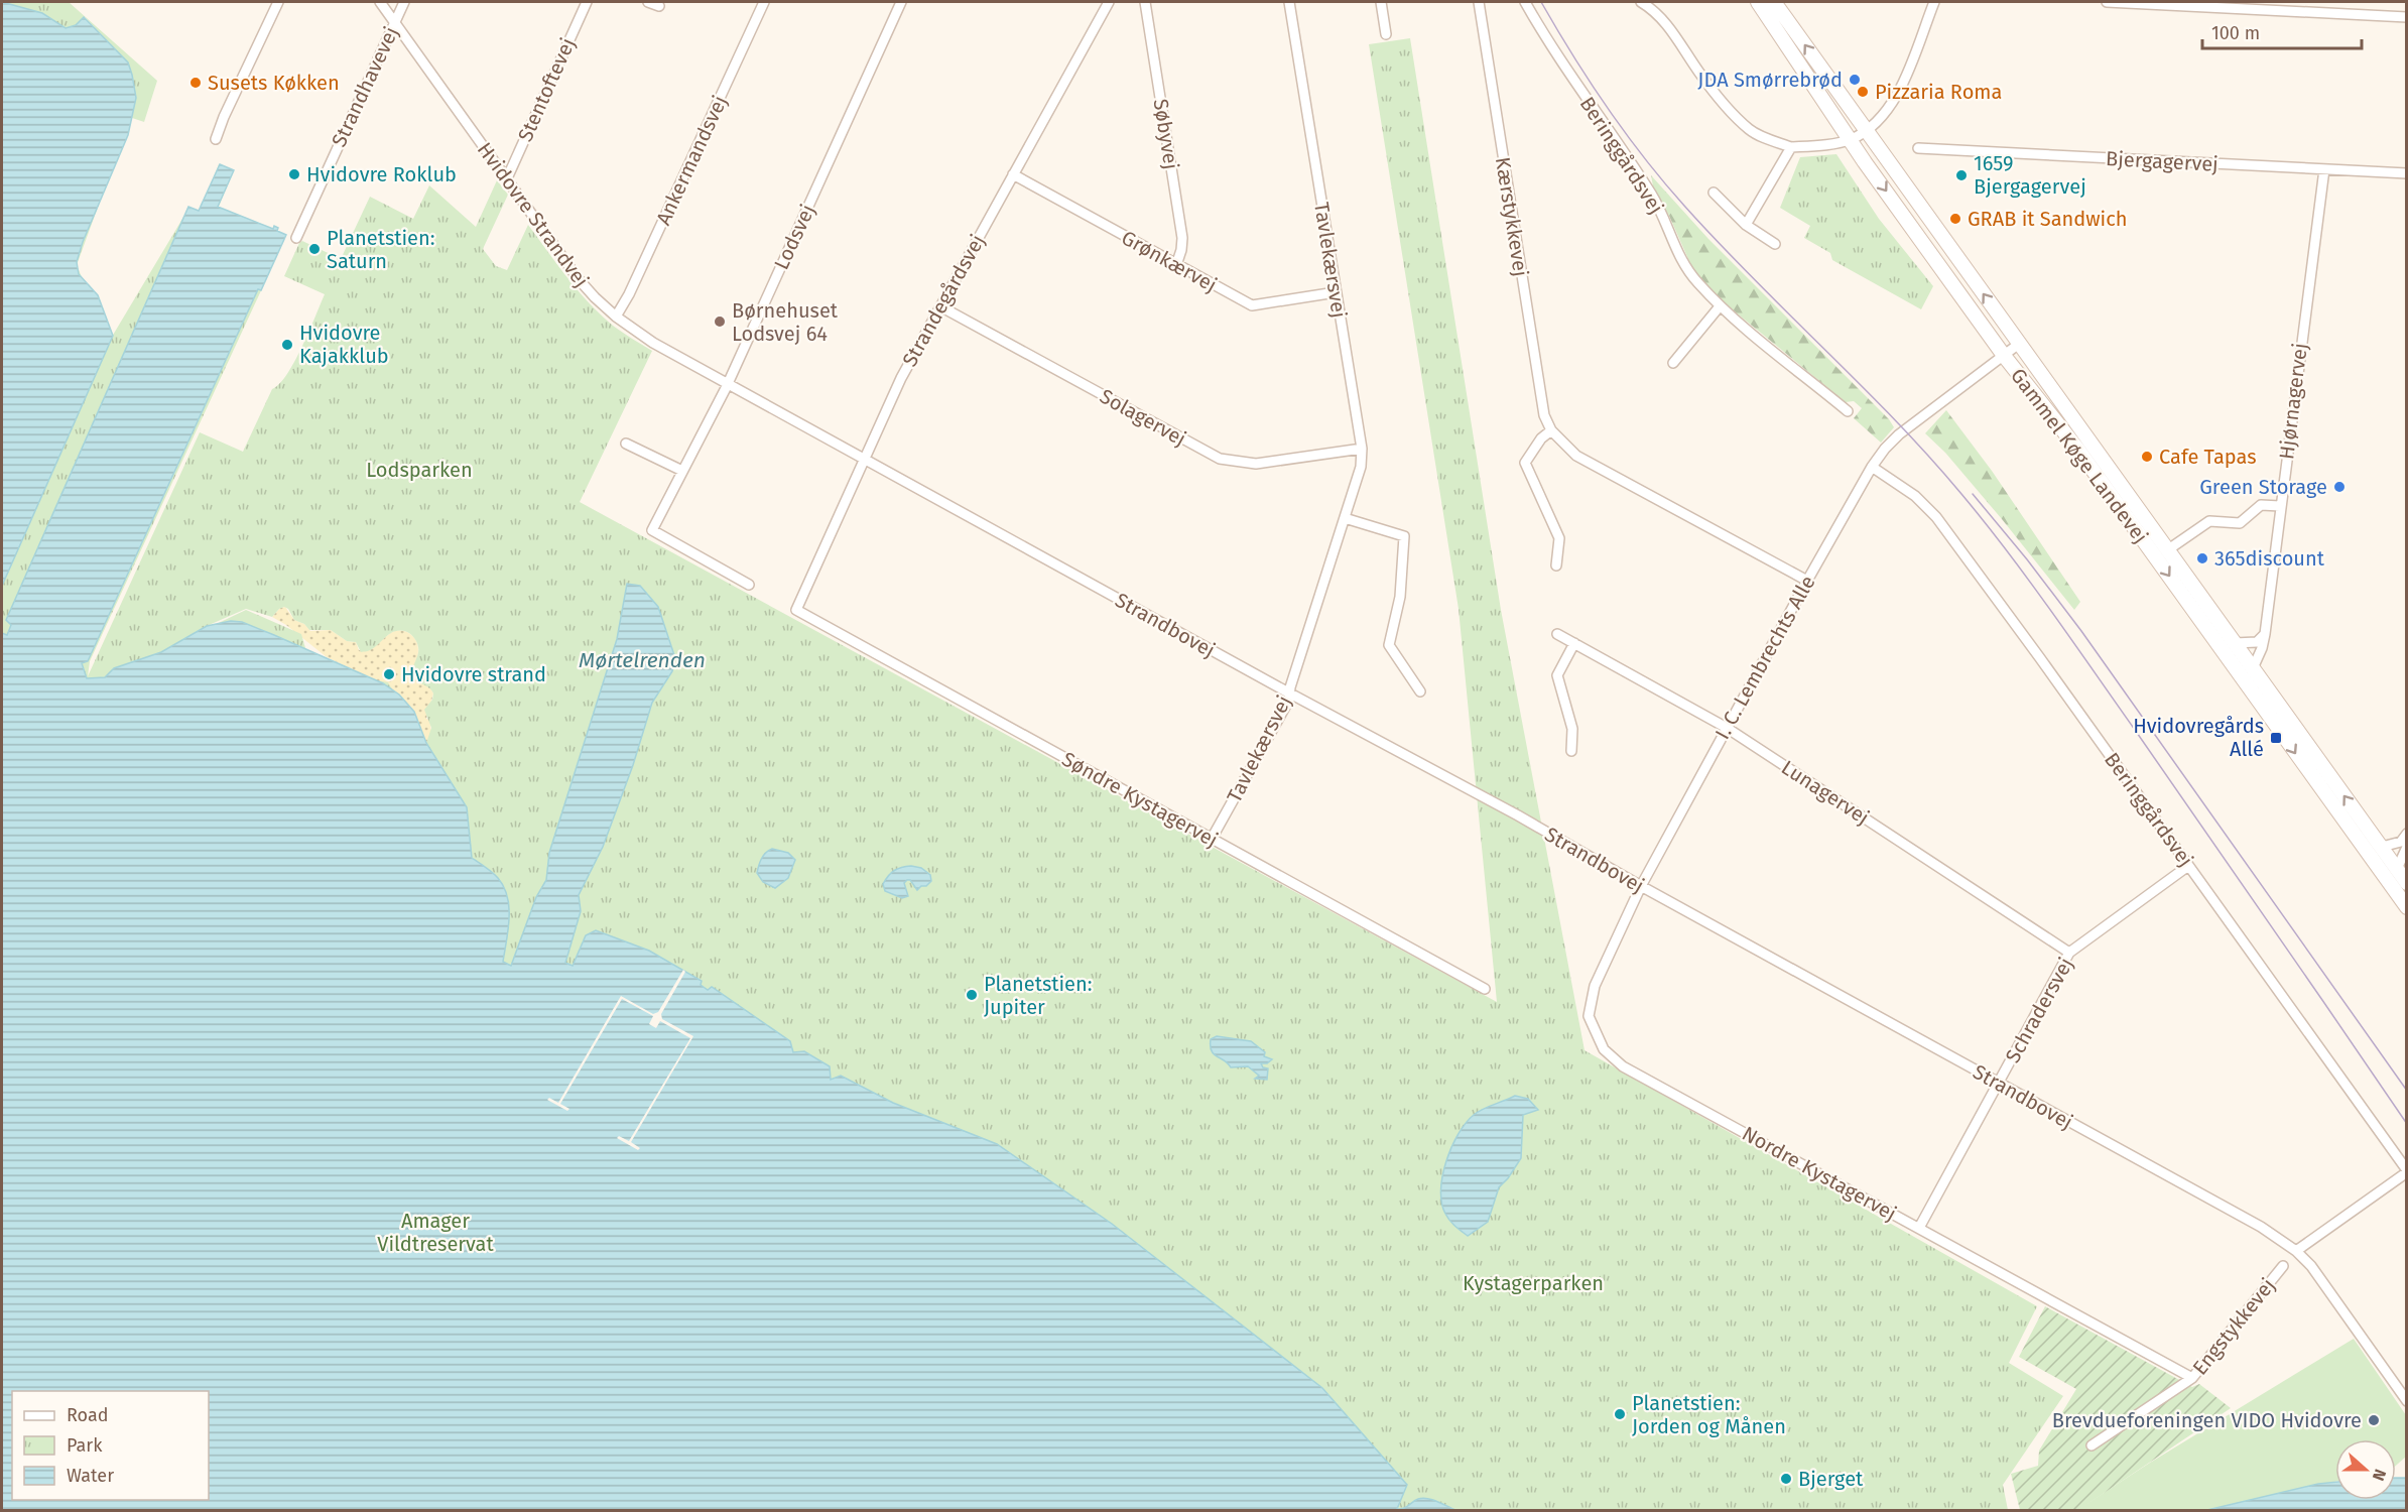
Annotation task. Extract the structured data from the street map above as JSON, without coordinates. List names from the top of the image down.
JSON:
{
  "streets": {
    "main road": ["Gammel Køge Landevej"],
    "street": [
      "Strandhavevej",
      "Stentoftevej",
      "Søbyvej",
      "Beringgårdsvej",
      "Ankermandsvej",
      "Bjergagervej",
      "Hvidovre Strandvej",
      "Kærstykkevej",
      "Lodsvej",
      "Tavlekærsvej",
      "Grønkærvej",
      "Strandegårdsvej",
      "Hjørnagervej",
      "Solagervej",
      "Strandbovej",
      "I. C. Lembrechts Alle",
      "Lunagervej",
      "Søndre Kystagervej",
      "Schradersvej",
      "Nordre Kystagervej",
      "Engstykkevej"
    ]
  },
  "crossings": [
    ["Strandhavevej", "Hvidovre Strandvej"],
    ["Stentoftevej", "Hvidovre Strandvej"],
    ["Søbyvej", "Grønkærvej"],
    ["Beringgårdsvej", "I. C. Lembrechts Alle"],
    ["Beringgårdsvej", "Schradersvej"],
    ["Ankermandsvej", "Hvidovre Strandvej"],
    ["Bjergagervej", "Hjørnagervej"],
    ["Hvidovre Strandvej", "Lodsvej"],
    ["Hvidovre Strandvej", "Strandbovej"],
    ["Kærstykkevej", "I. C. Lembrechts Alle"],
    ["Lodsvej", "Strandbovej"],
    ["Tavlekærsvej", "Grønkærvej"],
    ["Tavlekærsvej", "Solagervej"],
    ["Tavlekærsvej", "Strandbovej"],
    ["Tavlekærsvej", "Søndre Kystagervej"],
    ["Grønkærvej", "Strandegårdsvej"],
    ["Strandegårdsvej", "Solagervej"],
    ["Strandegårdsvej", "Strandbovej"],
    ["Strandegårdsvej", "Søndre Kystagervej"],
    ["Hjørnagervej", "Gammel Køge Landevej"],
    ["Gammel Køge Landevej", "I. C. Lembrechts Alle"],
    ["Strandbovej", "I. C. Lembrechts Alle"],
    ["Strandbovej", "Schradersvej"],
    ["Strandbovej", "Nordre Kystagervej"],
    ["I. C. Lembrechts Alle", "Lunagervej"],
    ["I. C. Lembrechts Alle", "Nordre Kystagervej"],
    ["Lunagervej", "Schradersvej"],
    ["Schradersvej", "Nordre Kystagervej"],
    ["Nordre Kystagervej", "Engstykkevej"]
  ],
  "water": ["Mørtelrenden"],
  "parks": ["Lodsparken", "Amager Vildtreservat", "Kystagerparken"],
  "places": {
    "other": [
      "JDA Smørrebrød",
      "Susets Køkken",
      "Pizzaria Roma",
      "Hvidovre Roklub",
      "1659 Bjergagervej",
      "GRAB it Sandwich",
      "Planetstien: Saturn",
      "Børnehuset Lodsvej 64",
      "Hvidovre Kajakklub",
      "Cafe Tapas",
      "Green Storage",
      "365discount",
      "Hvidovre strand",
      "Planetstien: Jupiter",
      "Planetstien: Jorden og Månen",
      "Brevdueforeningen VIDO Hvidovre",
      "Bjerget"
    ],
    "transit": ["Hvidovregårds Allé"]
  },
  "legend": ["Road", "Park", "Water"],
  "scale_bar": "100 m",
  "north": "right"
}
